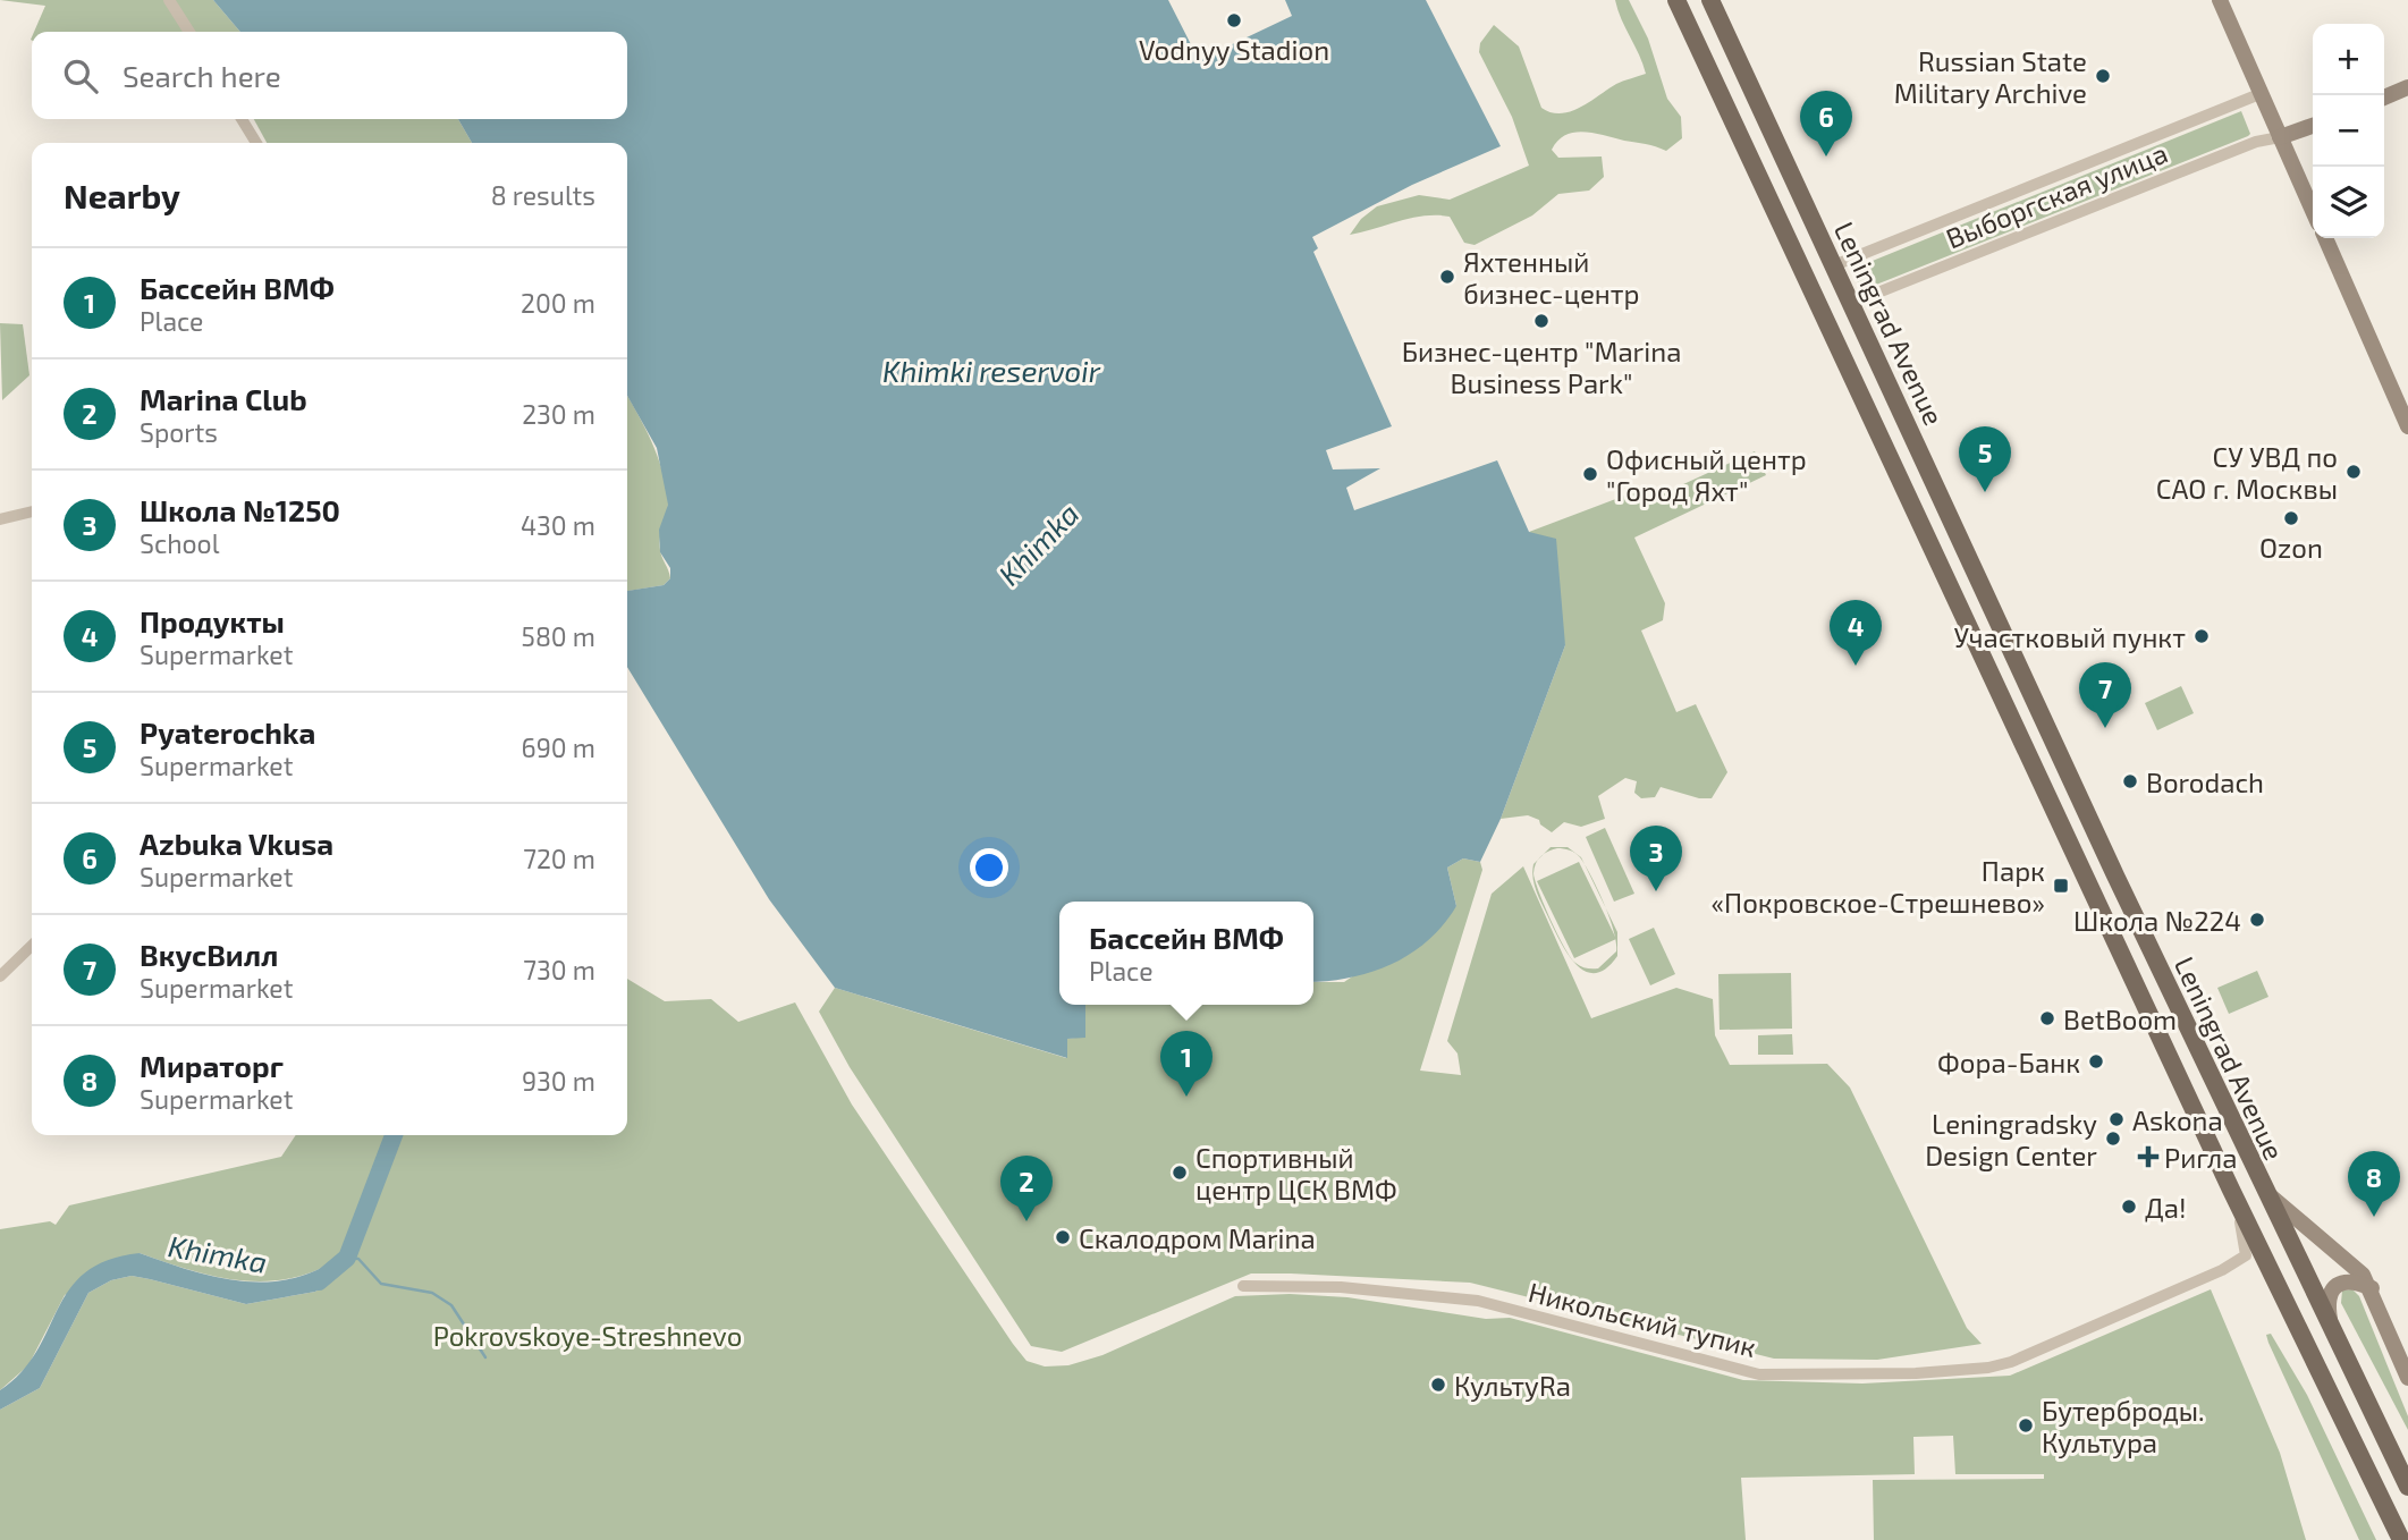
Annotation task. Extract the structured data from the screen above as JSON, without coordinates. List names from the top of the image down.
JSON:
{
  "streets": {
    "main road": ["Leningrad Avenue"],
    "street": ["Выборгская улица", "Никольский тупик"]
  },
  "crossings": [
    ["Выборгская улица", "Leningrad Avenue"],
    ["Leningrad Avenue", "Никольский тупик"]
  ],
  "water": ["Khimki reservoir", "Khimka"],
  "parks": ["Pokrovskoye-Streshnevo"],
  "places": {
    "other": [
      "Vodnyy Stadion",
      "Russian State Military Archive",
      "Яхтенный бизнес-центр",
      "Бизнес-центр \"Marina Business Park\"",
      "СУ УВД по САО г. Москвы",
      "Офисный центр \"Город Яхт\"",
      "Ozon",
      "Участковый пункт",
      "Borodach",
      "Школа №224",
      "BetBoom",
      "Фора-Банк",
      "Askona",
      "Leningradsky Design Center",
      "Спортивный центр ЦСК ВМФ",
      "Да!",
      "Скалодром Marina",
      "КультуRа",
      "Бутерброды. Культура"
    ],
    "transit": ["Парк «Покровское-Стрешнево»"],
    "health": ["Ригла"]
  },
  "page": {
    "map_buttons": ["+", "−"],
    "search": "Search here",
    "pins": [
      "6",
      "5",
      "4",
      "7",
      "3",
      "1",
      "8",
      "2"
    ],
    "heading": ["Nearby", "8 results"],
    "list": [
      {
        "mark": "1",
        "name": "Бассейн ВМФ",
        "note": "Place",
        "value": "200 m"
      },
      {
        "mark": "2",
        "name": "Marina Club",
        "note": "Sports",
        "value": "230 m"
      },
      {
        "mark": "3",
        "name": "Школа №1250",
        "note": "School",
        "value": "430 m"
      },
      {
        "mark": "4",
        "name": "Продукты",
        "note": "Supermarket",
        "value": "580 m"
      },
      {
        "mark": "5",
        "name": "Pyaterochka",
        "note": "Supermarket",
        "value": "690 m"
      },
      {
        "mark": "6",
        "name": "Azbuka Vkusa",
        "note": "Supermarket",
        "value": "720 m"
      },
      {
        "mark": "7",
        "name": "ВкусВилл",
        "note": "Supermarket",
        "value": "730 m"
      },
      {
        "mark": "8",
        "name": "Мираторг",
        "note": "Supermarket",
        "value": "930 m"
      }
    ],
    "popup": ["Бассейн ВМФ", "Place"]
  }
}
